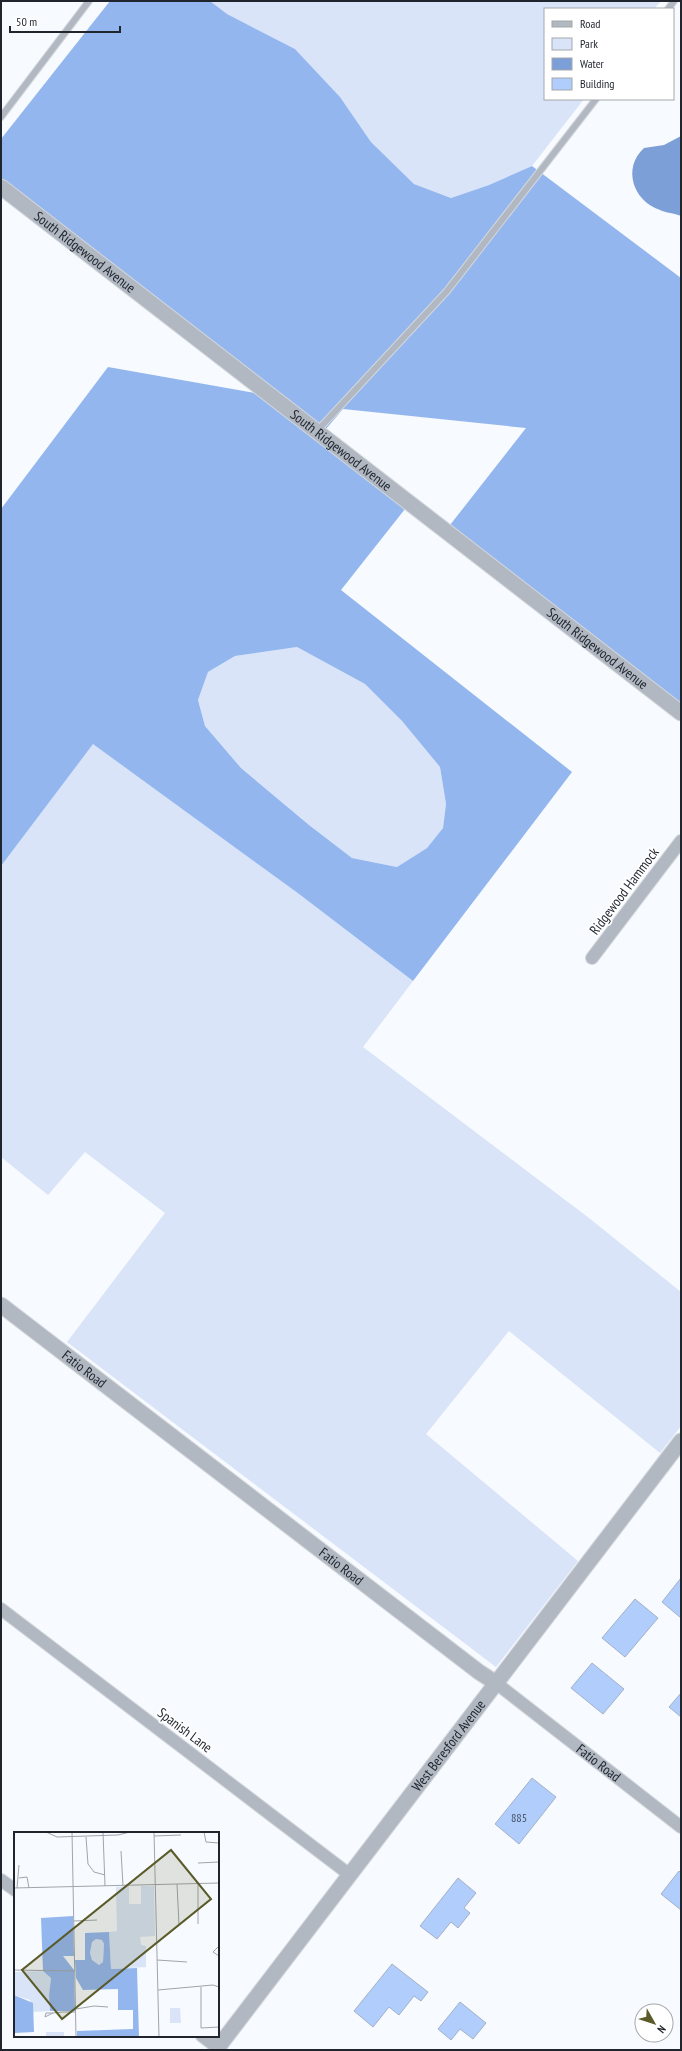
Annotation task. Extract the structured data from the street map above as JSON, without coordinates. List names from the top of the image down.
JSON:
{
  "streets": {
    "street": [
      "South Ridgewood Avenue",
      "Ridgewood Hammock",
      "Fatio Road",
      "Spanish Lane",
      "West Beresford Avenue"
    ]
  },
  "crossings": [
    ["Fatio Road", "West Beresford Avenue"],
    ["Spanish Lane", "West Beresford Avenue"]
  ],
  "house_numbers": ["885"],
  "legend": [
    "Road",
    "Park",
    "Water",
    "Building"
  ],
  "scale_bar": "50 m",
  "north": "bottom right"
}
